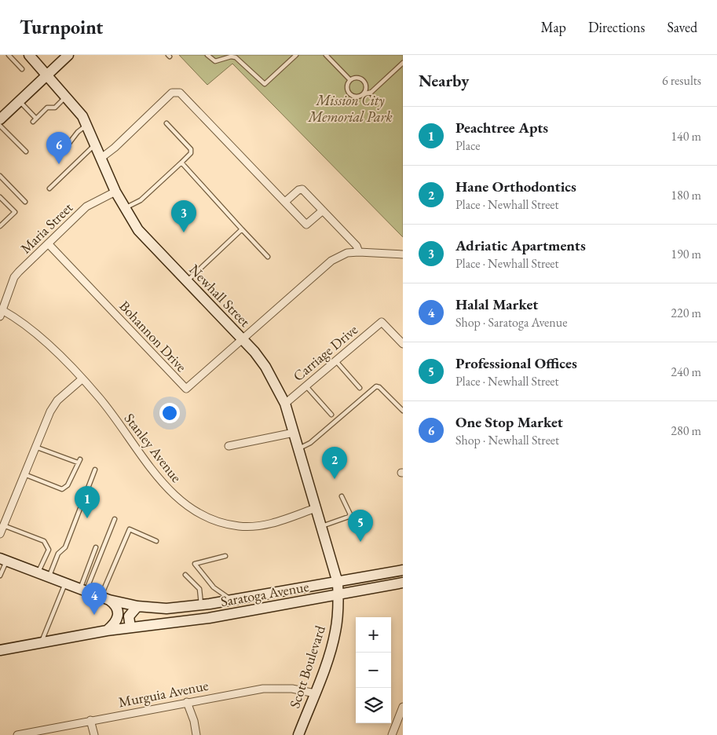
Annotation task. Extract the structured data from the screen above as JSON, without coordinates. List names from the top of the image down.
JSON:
{
  "streets": {
    "main road": ["Newhall Street", "Saratoga Avenue", "Scott Boulevard"],
    "street": [
      "Maria Street",
      "Bohannon Drive",
      "Carriage Drive",
      "Stanley Avenue",
      "Murguia Avenue"
    ]
  },
  "crossings": [
    ["Maria Street", "Newhall Street"],
    ["Maria Street", "Bohannon Drive"],
    ["Maria Street", "Stanley Avenue"],
    ["Newhall Street", "Bohannon Drive"],
    ["Newhall Street", "Carriage Drive"],
    ["Newhall Street", "Stanley Avenue"],
    ["Newhall Street", "Saratoga Avenue"],
    ["Newhall Street", "Scott Boulevard"],
    ["Saratoga Avenue", "Scott Boulevard"],
    ["Scott Boulevard", "Murguia Avenue"]
  ],
  "parks": ["Mission City Memorial Park"],
  "page": {
    "header": "Turnpoint",
    "nav": ["Map", "Directions", "Saved"],
    "heading": ["Nearby", "6 results"],
    "list": [
      {
        "mark": "1",
        "name": "Peachtree Apts",
        "note": "Place",
        "value": "140 m"
      },
      {
        "mark": "2",
        "name": "Hane Orthodontics",
        "note": "Place · Newhall Street",
        "value": "180 m"
      },
      {
        "mark": "3",
        "name": "Adriatic Apartments",
        "note": "Place · Newhall Street",
        "value": "190 m"
      },
      {
        "mark": "4",
        "name": "Halal Market",
        "note": "Shop · Saratoga Avenue",
        "value": "220 m"
      },
      {
        "mark": "5",
        "name": "Professional Offices",
        "note": "Place · Newhall Street",
        "value": "240 m"
      },
      {
        "mark": "6",
        "name": "One Stop Market",
        "note": "Shop · Newhall Street",
        "value": "280 m"
      }
    ],
    "pins": [
      "6",
      "3",
      "2",
      "1",
      "5",
      "4"
    ],
    "map_buttons": ["+", "−"]
  }
}
